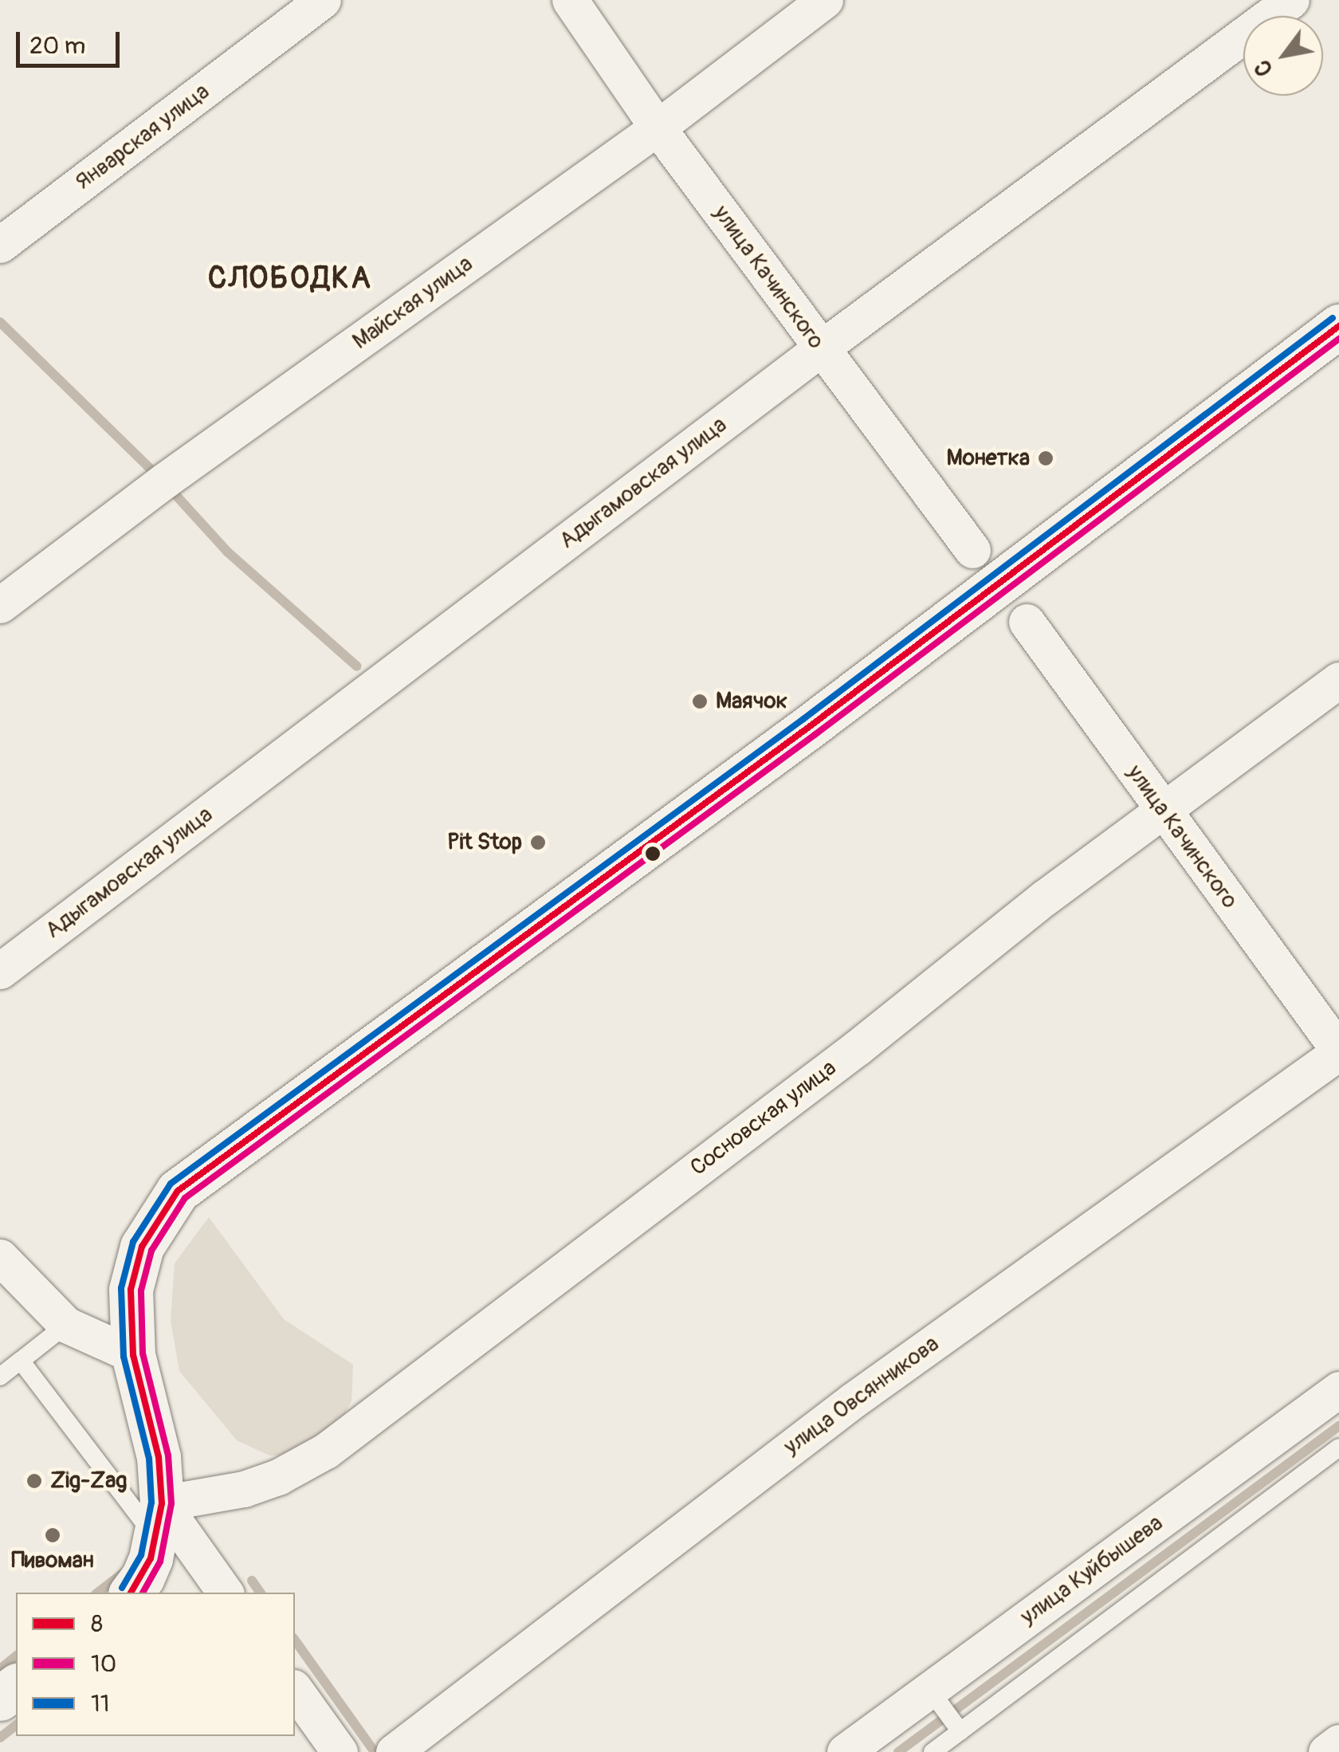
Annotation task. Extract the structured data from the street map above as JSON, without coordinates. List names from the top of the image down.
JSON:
{
  "streets": {
    "street": [
      "Январская улица",
      "улица Качинского",
      "Майская улица",
      "Адыгамовская улица",
      "Сосновская улица",
      "улица Овсянникова",
      "улица Куйбышева"
    ]
  },
  "crossings": [
    ["улица Качинского", "Майская улица"],
    ["улица Качинского", "Адыгамовская улица"],
    ["улица Качинского", "Сосновская улица"],
    ["улица Качинского", "улица Овсянникова"]
  ],
  "districts": ["СЛОБОДКА"],
  "places": [
    "Монетка",
    "Маячок",
    "Pit Stop",
    "Zig-Zag",
    "Пивоман"
  ],
  "lines": ["transit line 11", "transit line 8", "transit line 10"],
  "legend": ["8", "10", "11"],
  "scale_bar": "20 m",
  "north": "bottom left"
}
